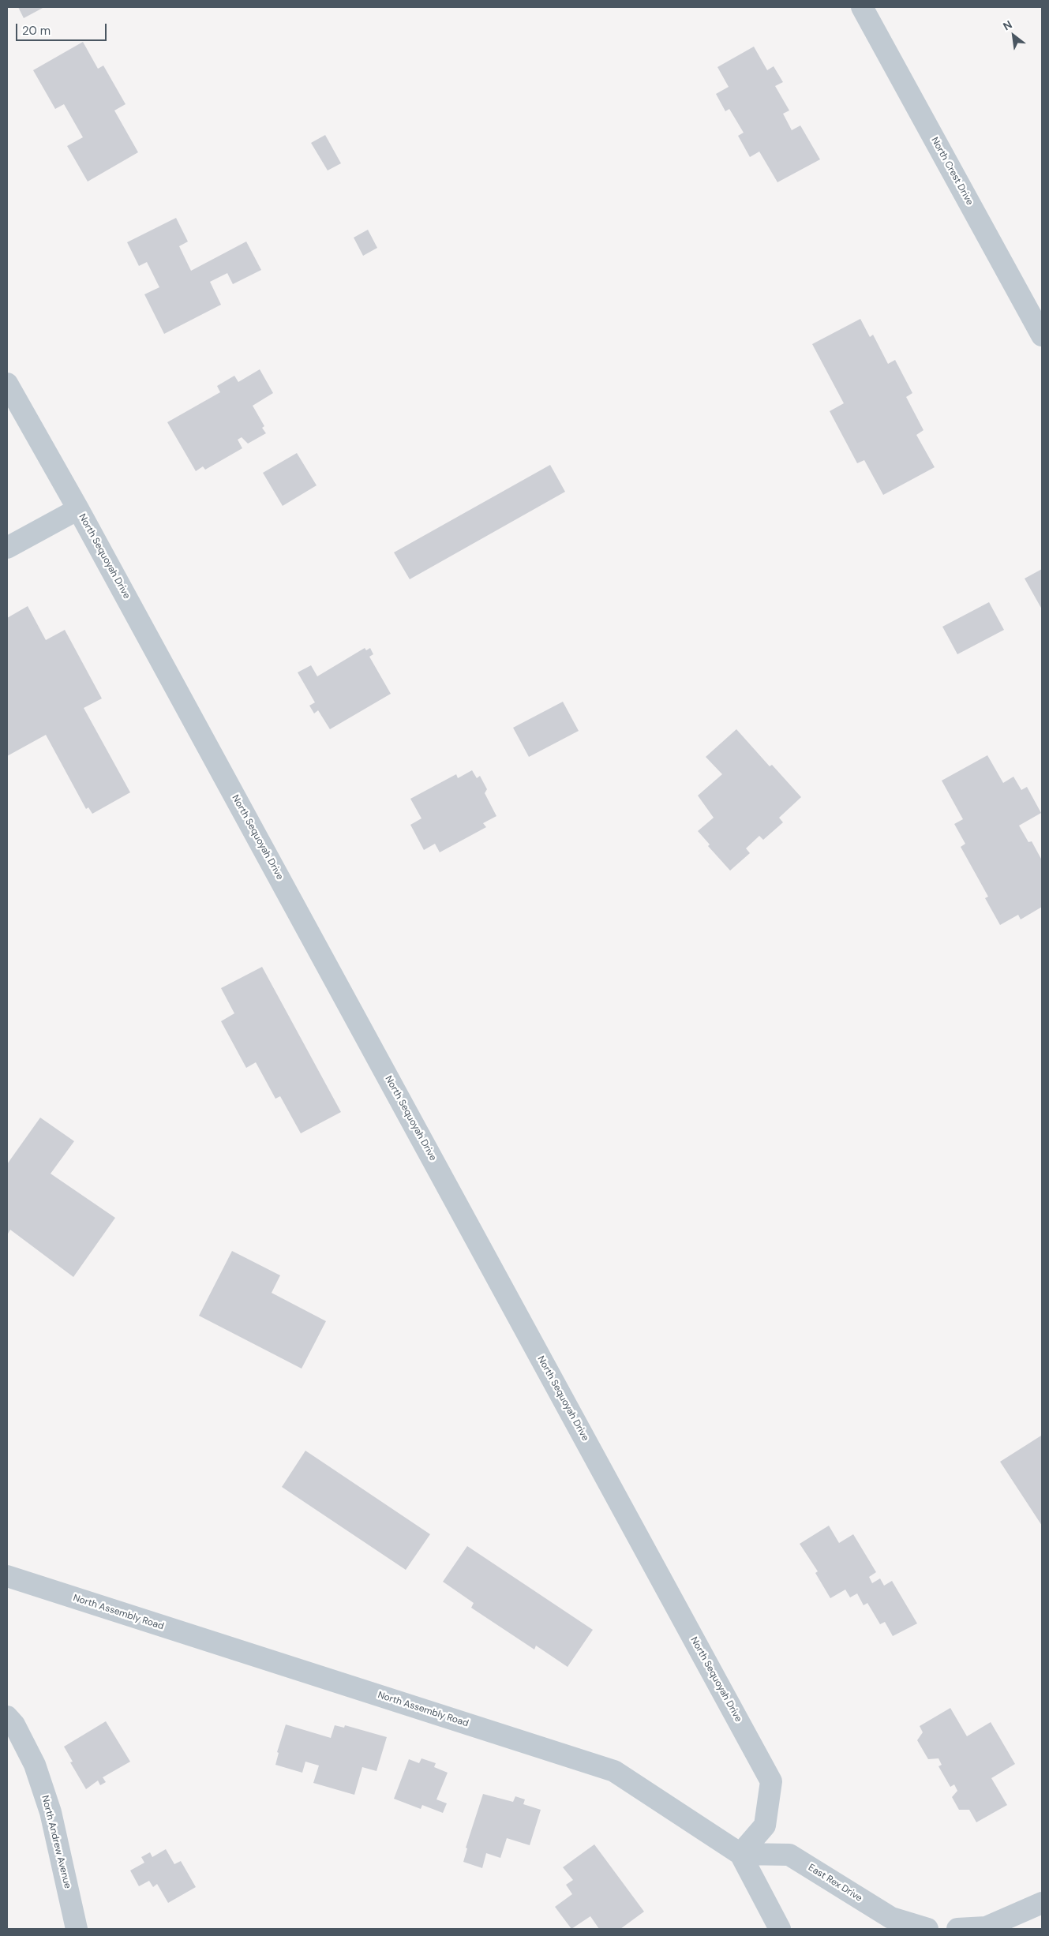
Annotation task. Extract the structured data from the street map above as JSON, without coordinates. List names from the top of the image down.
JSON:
{
  "streets": {
    "street": [
      "North Crest Drive",
      "North Sequoyah Drive",
      "North Assembly Road",
      "North Andrew Avenue",
      "East Rex Drive"
    ]
  },
  "crossings": [
    ["North Sequoyah Drive", "North Assembly Road"],
    ["North Sequoyah Drive", "East Rex Drive"],
    ["North Assembly Road", "East Rex Drive"]
  ],
  "scale_bar": "20 m",
  "north": "top left"
}
